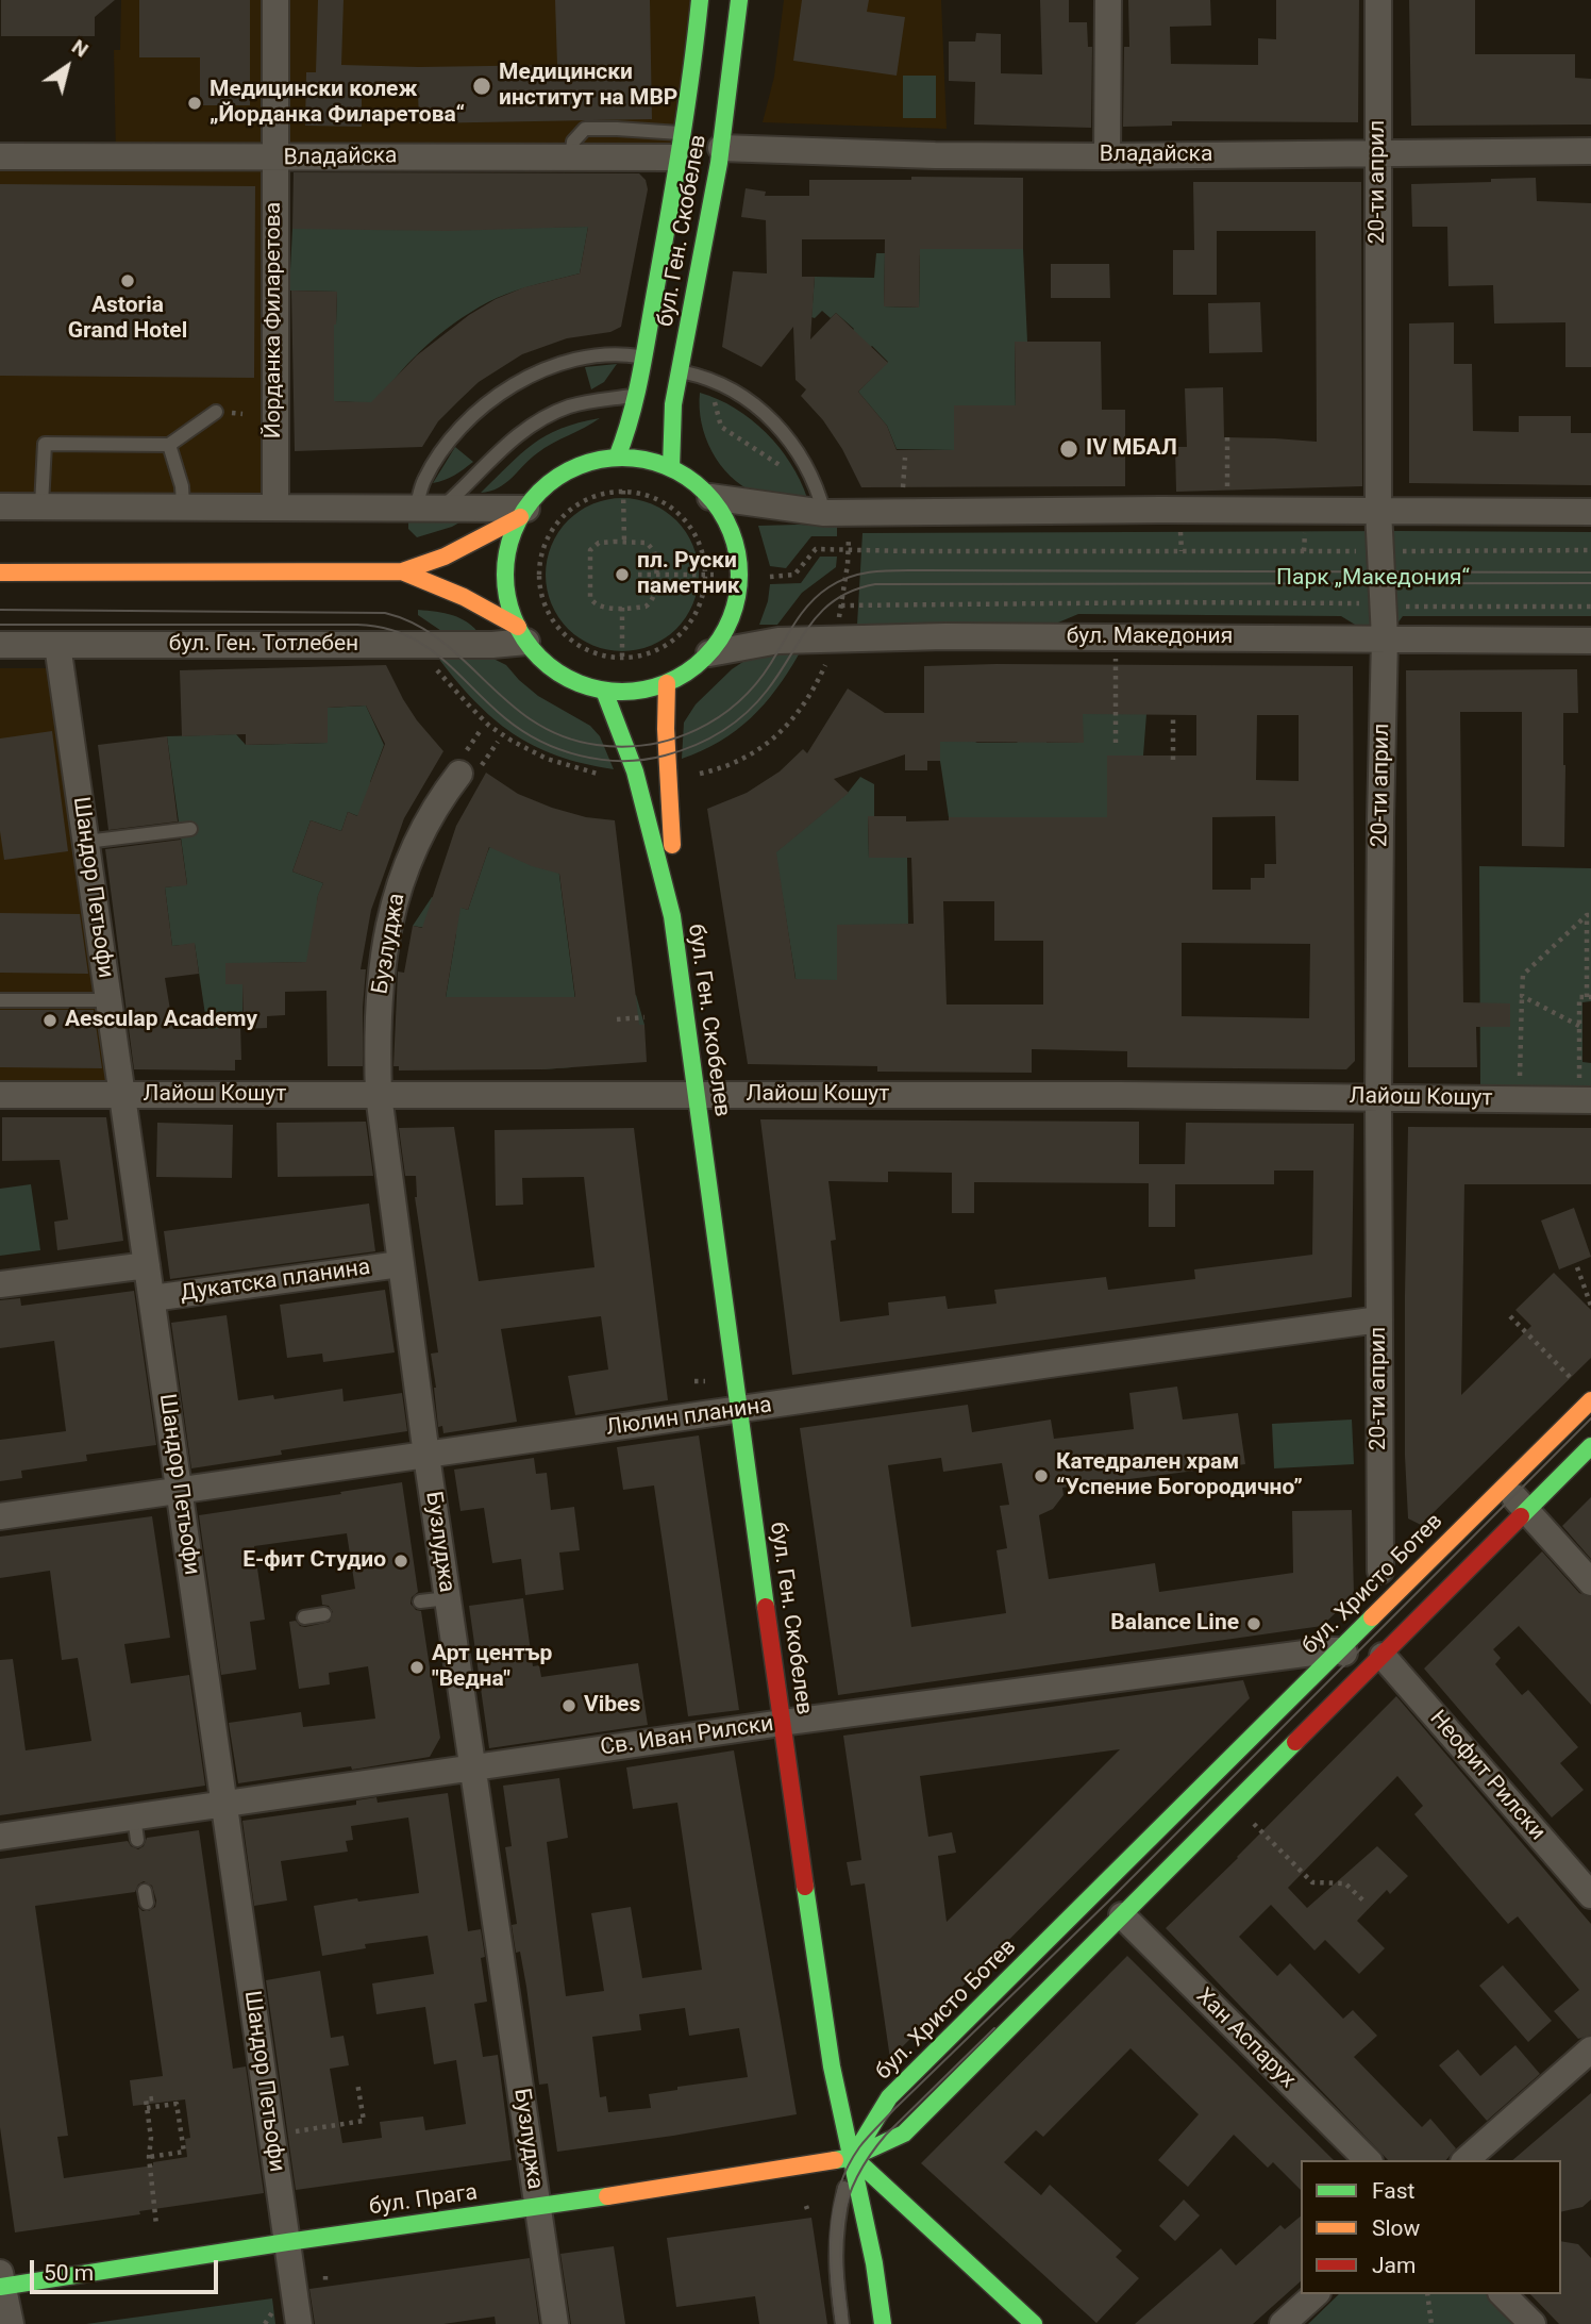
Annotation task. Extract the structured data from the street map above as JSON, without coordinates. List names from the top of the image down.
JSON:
{
  "streets": {
    "main road": ["бул. Ген. Скобелев", "бул. Христо Ботев", "бул. Прага"],
    "street": [
      "Владайска",
      "20-ти април",
      "Йорданка Филаретова",
      "бул. Македония",
      "бул. Ген. Тотлебен",
      "Шандор Петьофи",
      "Бузлуджа",
      "Лайош Кошут",
      "Дукатска планина",
      "Люлин планина",
      "Св. Иван Рилски",
      "Неофит Рилски",
      "Хан Аспарух"
    ]
  },
  "crossings": [
    ["Владайска", "20-ти април"],
    ["Владайска", "бул. Ген. Скобелев"],
    ["Владайска", "Йорданка Филаретова"],
    ["20-ти април", "бул. Македония"],
    ["20-ти април", "Лайош Кошут"],
    ["20-ти април", "Люлин планина"],
    ["бул. Ген. Скобелев", "Лайош Кошут"],
    ["бул. Ген. Скобелев", "Люлин планина"],
    ["бул. Ген. Скобелев", "бул. Христо Ботев"],
    ["бул. Ген. Скобелев", "Св. Иван Рилски"],
    ["бул. Ген. Скобелев", "бул. Прага"],
    ["бул. Ген. Тотлебен", "Шандор Петьофи"],
    ["Шандор Петьофи", "Лайош Кошут"],
    ["Шандор Петьофи", "Дукатска планина"],
    ["Шандор Петьофи", "Люлин планина"],
    ["Шандор Петьофи", "Св. Иван Рилски"],
    ["Шандор Петьофи", "бул. Прага"],
    ["Бузлуджа", "Лайош Кошут"],
    ["Бузлуджа", "Дукатска планина"],
    ["Бузлуджа", "Люлин планина"],
    ["Бузлуджа", "Св. Иван Рилски"],
    ["Бузлуджа", "бул. Прага"],
    ["бул. Христо Ботев", "Св. Иван Рилски"],
    ["бул. Христо Ботев", "бул. Прага"]
  ],
  "parks": ["Парк „Македония“"],
  "places": [
    "Медицински институт на МВР",
    "Медицински колеж „Йорданка Филаретова“",
    "Astoria Grand Hotel",
    "IV МБАЛ",
    "пл. Руски паметник",
    "Aesculap Academy",
    "Катедрален храм “Успение Богородично”",
    "Е-фит Студио",
    "Balance Line",
    "Арт център \"Ведна\"",
    "Vibes"
  ],
  "legend": ["Fast", "Slow", "Jam"],
  "scale_bar": "50 m",
  "north": "top right"
}
